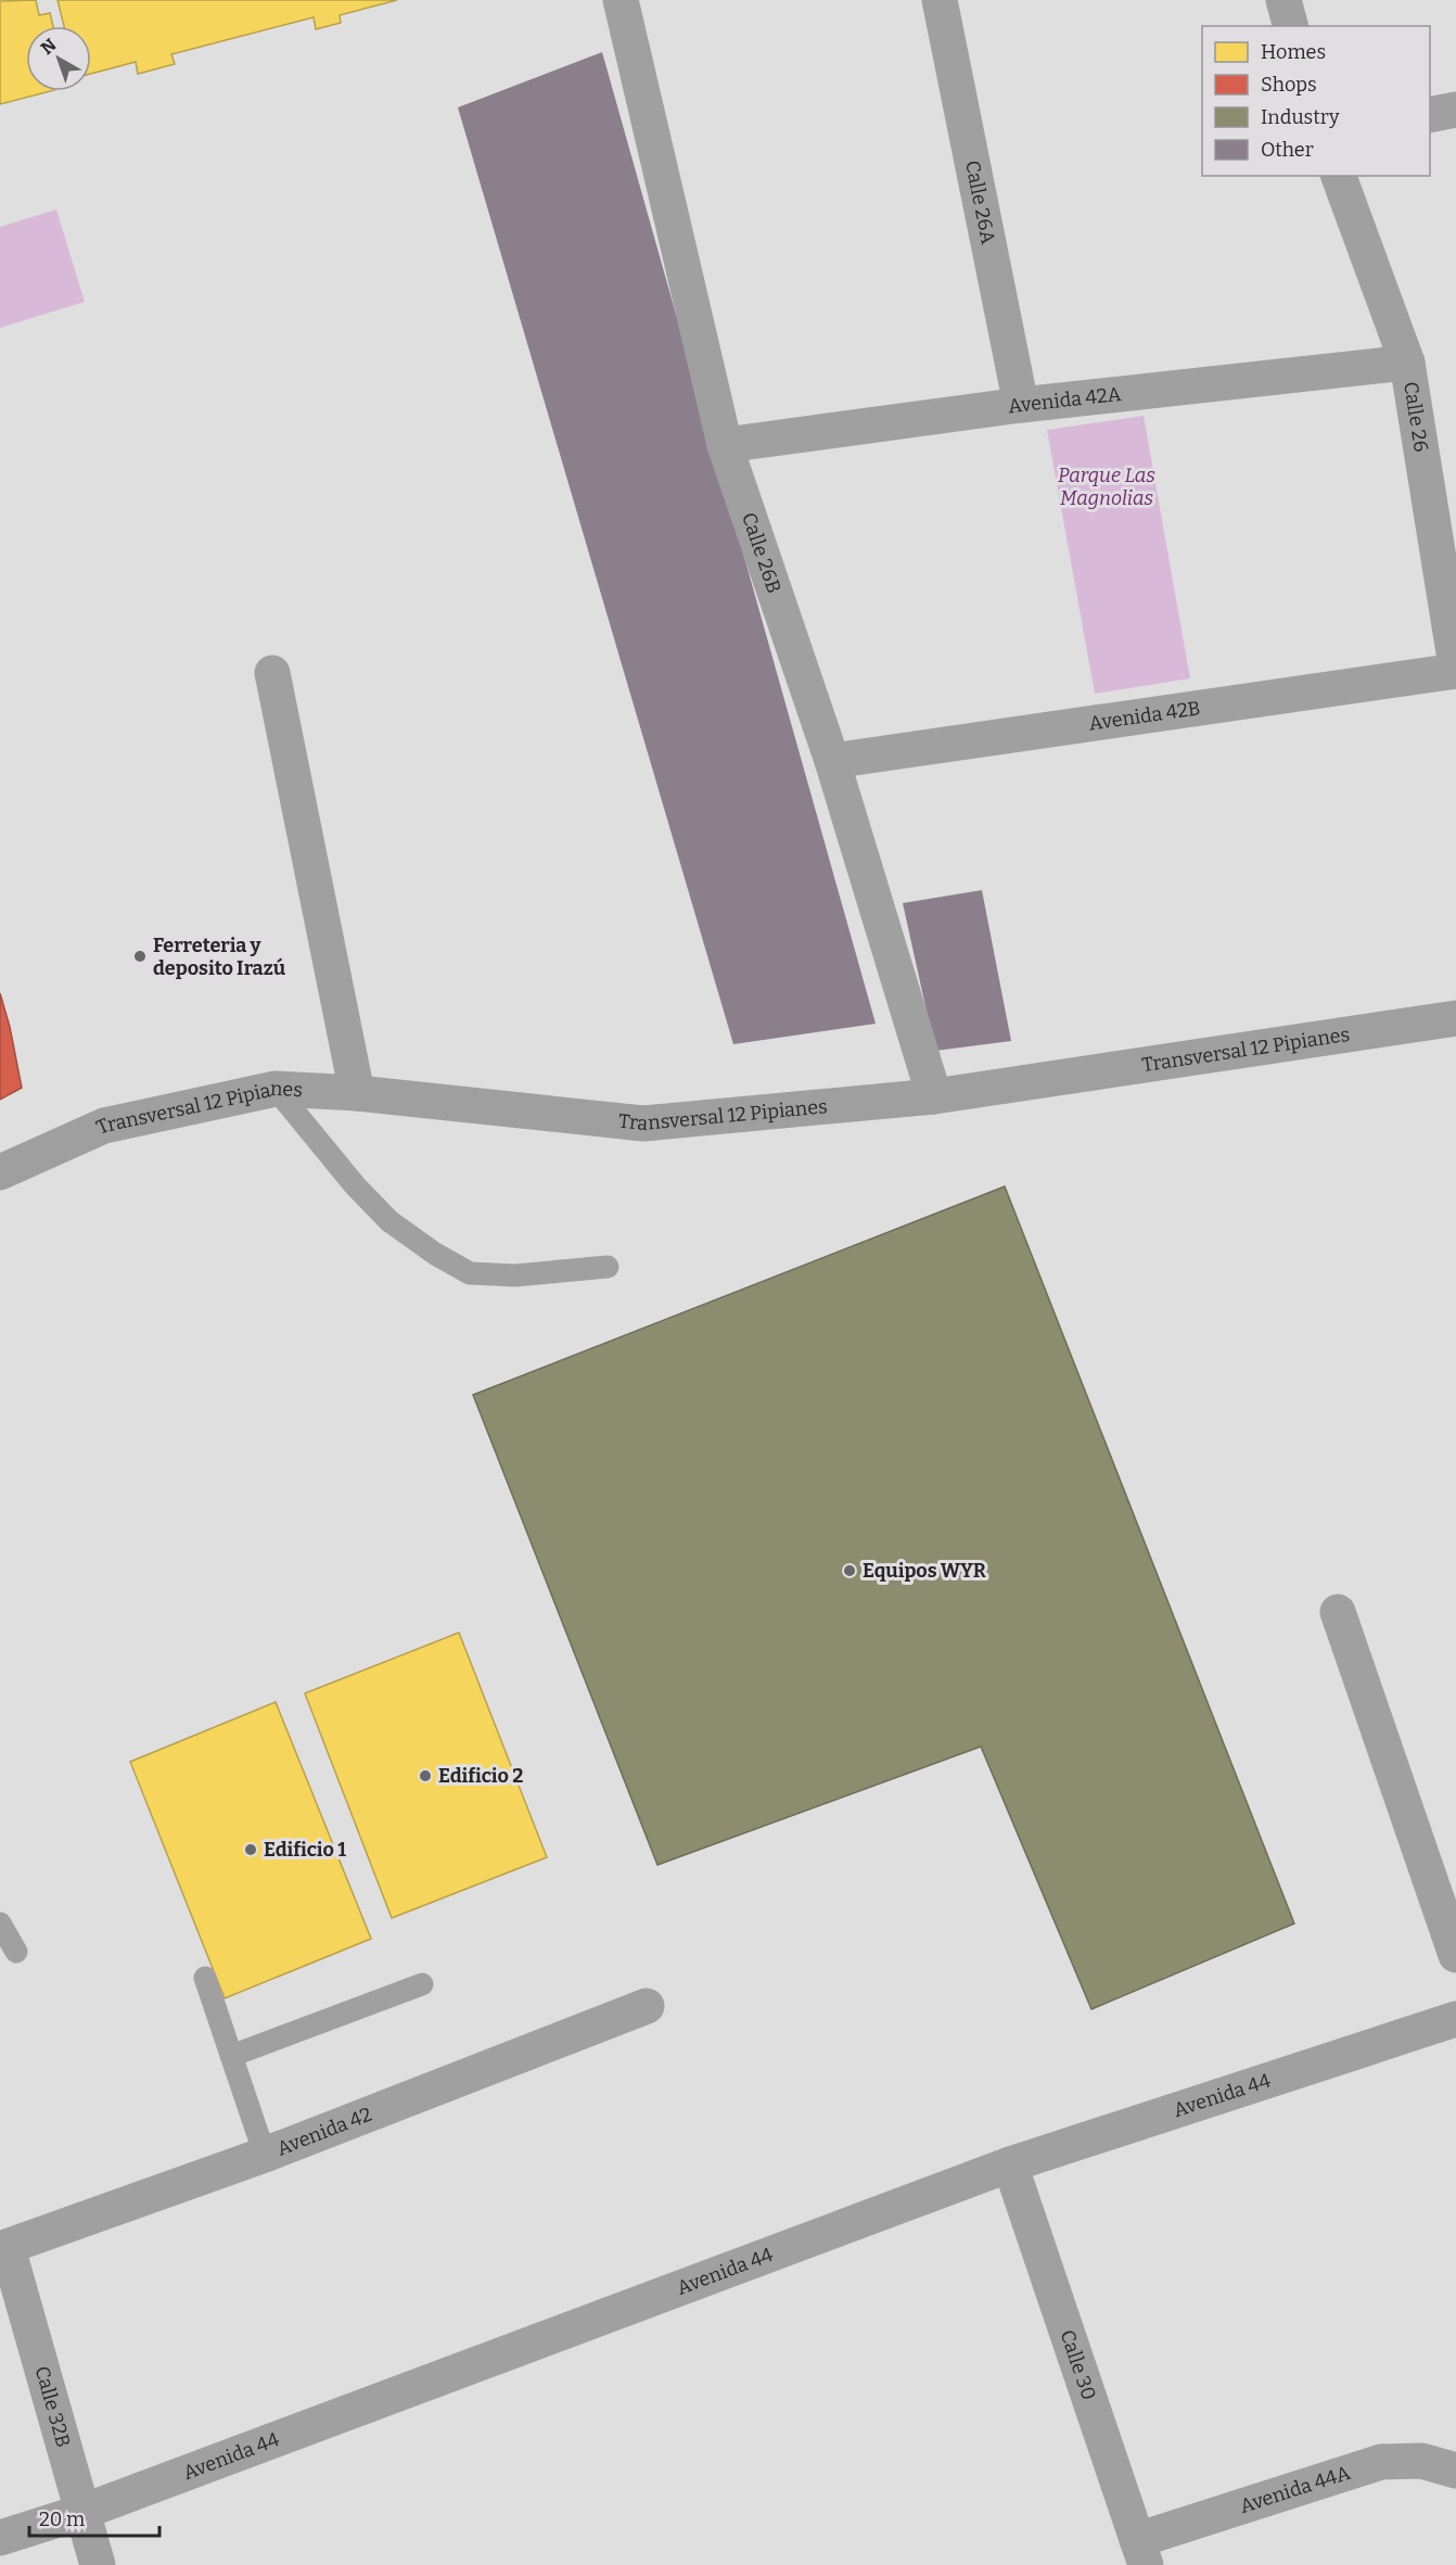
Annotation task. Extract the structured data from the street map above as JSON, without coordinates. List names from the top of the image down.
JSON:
{
  "streets": {
    "street": [
      "Calle 26A",
      "Avenida 42A",
      "Calle 26",
      "Calle 26B",
      "Avenida 42B",
      "Transversal 12 Pipianes",
      "Avenida 44",
      "Avenida 42",
      "Calle 30",
      "Calle 32B",
      "Avenida 44A"
    ]
  },
  "crossings": [
    ["Calle 26A", "Avenida 42A"],
    ["Avenida 42A", "Calle 26"],
    ["Avenida 42A", "Calle 26B"],
    ["Calle 26", "Avenida 42B"],
    ["Calle 26B", "Avenida 42B"],
    ["Calle 26B", "Transversal 12 Pipianes"],
    ["Avenida 44", "Calle 30"],
    ["Avenida 44", "Calle 32B"],
    ["Avenida 42", "Calle 32B"],
    ["Calle 30", "Avenida 44A"]
  ],
  "parks": ["Parque Las Magnolias"],
  "places": [
    "Ferreteria y deposito Irazú",
    "Equipos WYR",
    "Edificio 2",
    "Edificio 1"
  ],
  "legend": [
    "Homes",
    "Shops",
    "Industry",
    "Other"
  ],
  "scale_bar": "20 m",
  "north": "top left"
}
